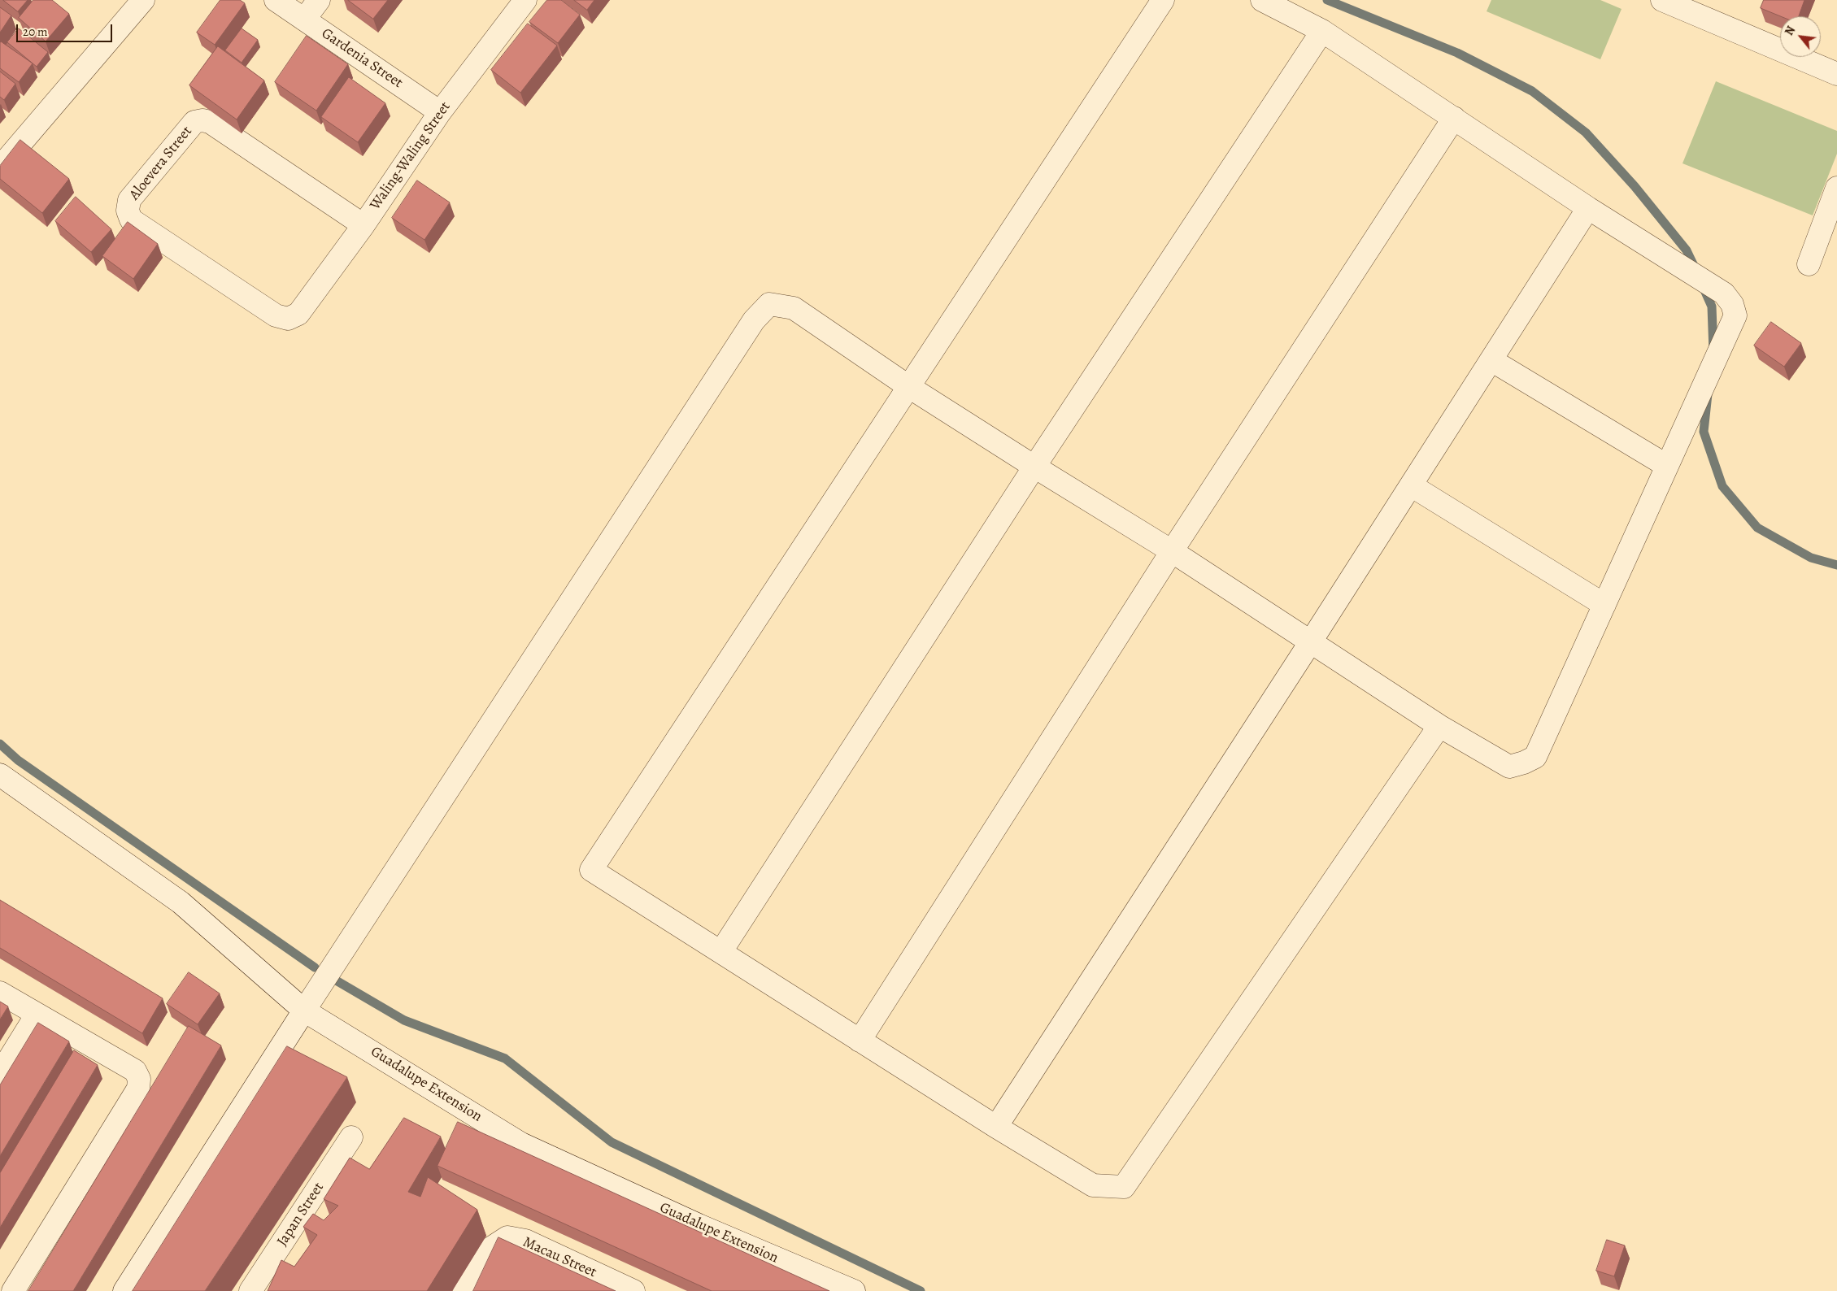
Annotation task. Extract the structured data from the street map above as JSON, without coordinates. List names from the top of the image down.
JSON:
{
  "streets": {
    "street": [
      "Gardenia Street",
      "Waling-Waling Street",
      "Aloevera Street",
      "Guadalupe Extension",
      "Japan Street",
      "Macau Street"
    ]
  },
  "crossings": [
    ["Gardenia Street", "Waling-Waling Street"],
    ["Waling-Waling Street", "Aloevera Street"]
  ],
  "scale_bar": "20 m",
  "north": "top left"
}
